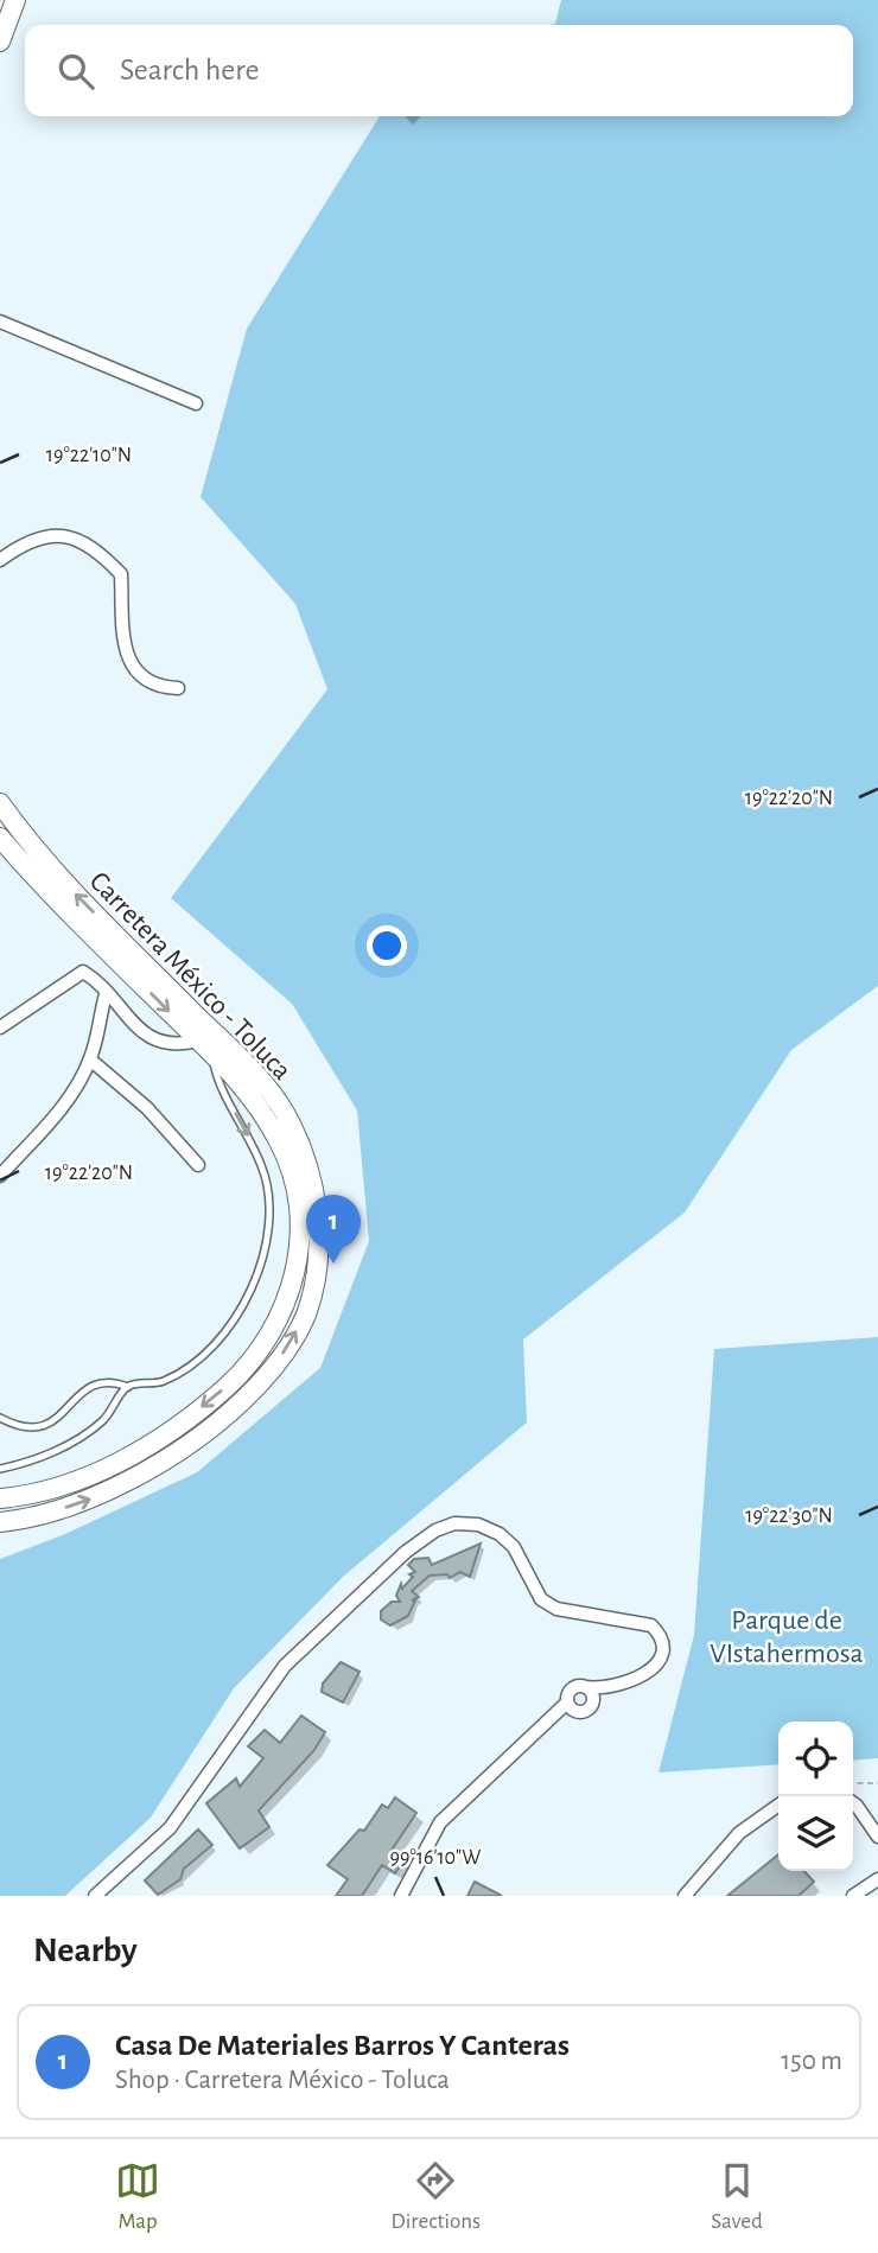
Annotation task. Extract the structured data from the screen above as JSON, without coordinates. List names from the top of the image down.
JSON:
{
  "streets": {
    "main road": ["Carretera México - Toluca"]
  },
  "parks": ["Parque de VIstahermosa"],
  "page": {
    "search": "Search here",
    "pins": "1",
    "heading": "Nearby",
    "list": [
      {
        "mark": "1",
        "name": "Casa De Materiales Barros Y Canteras",
        "note": "Shop · Carretera México - Toluca",
        "value": "150 m"
      }
    ],
    "nav": ["Map", "Directions", "Saved"]
  },
  "coordinates": [
    "19°22'10\"N",
    "19°22'20\"N",
    "19°22'30\"N",
    "99°16'10\"W"
  ]
}
